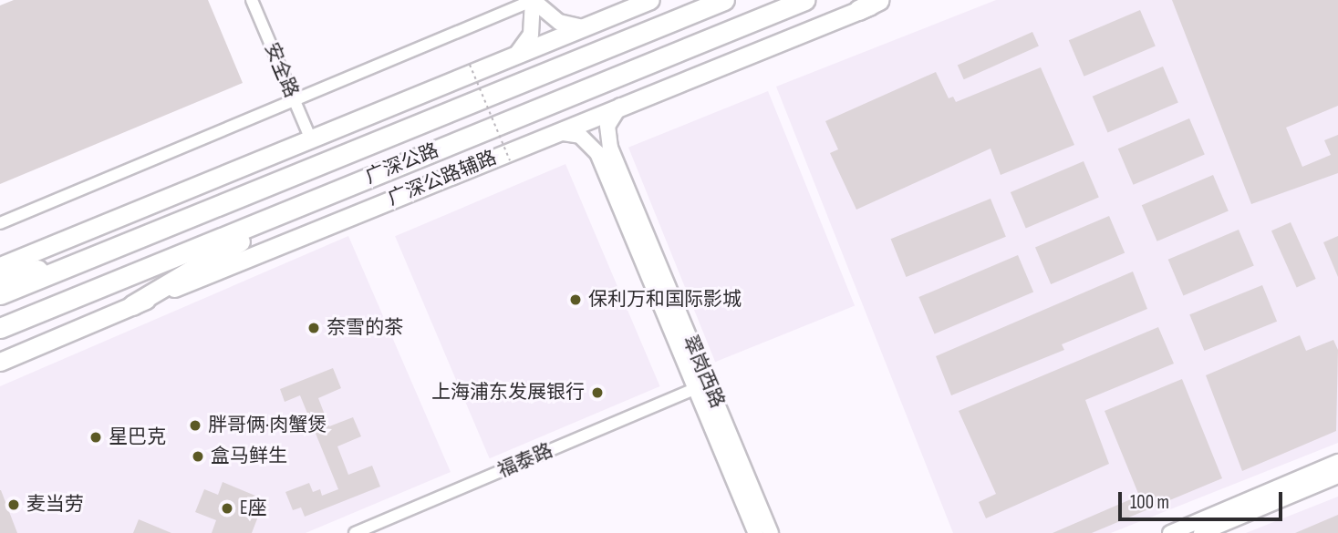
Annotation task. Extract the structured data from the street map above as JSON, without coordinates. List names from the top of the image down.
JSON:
{
  "streets": {
    "highway": ["广深公路"],
    "main road": ["广深公路辅路", "翠岗西路"],
    "street": ["安全路", "福泰路"]
  },
  "crossings": [
    ["广深公路辅路", "翠岗西路"],
    ["翠岗西路", "福泰路"]
  ],
  "places": [
    "保利万和国际影城",
    "奈雪的茶",
    "上海浦东发展银行",
    "胖哥俩·肉蟹煲",
    "星巴克",
    "盒马鲜生",
    "麦当劳",
    "E座"
  ],
  "scale_bar": "100 m"
}
